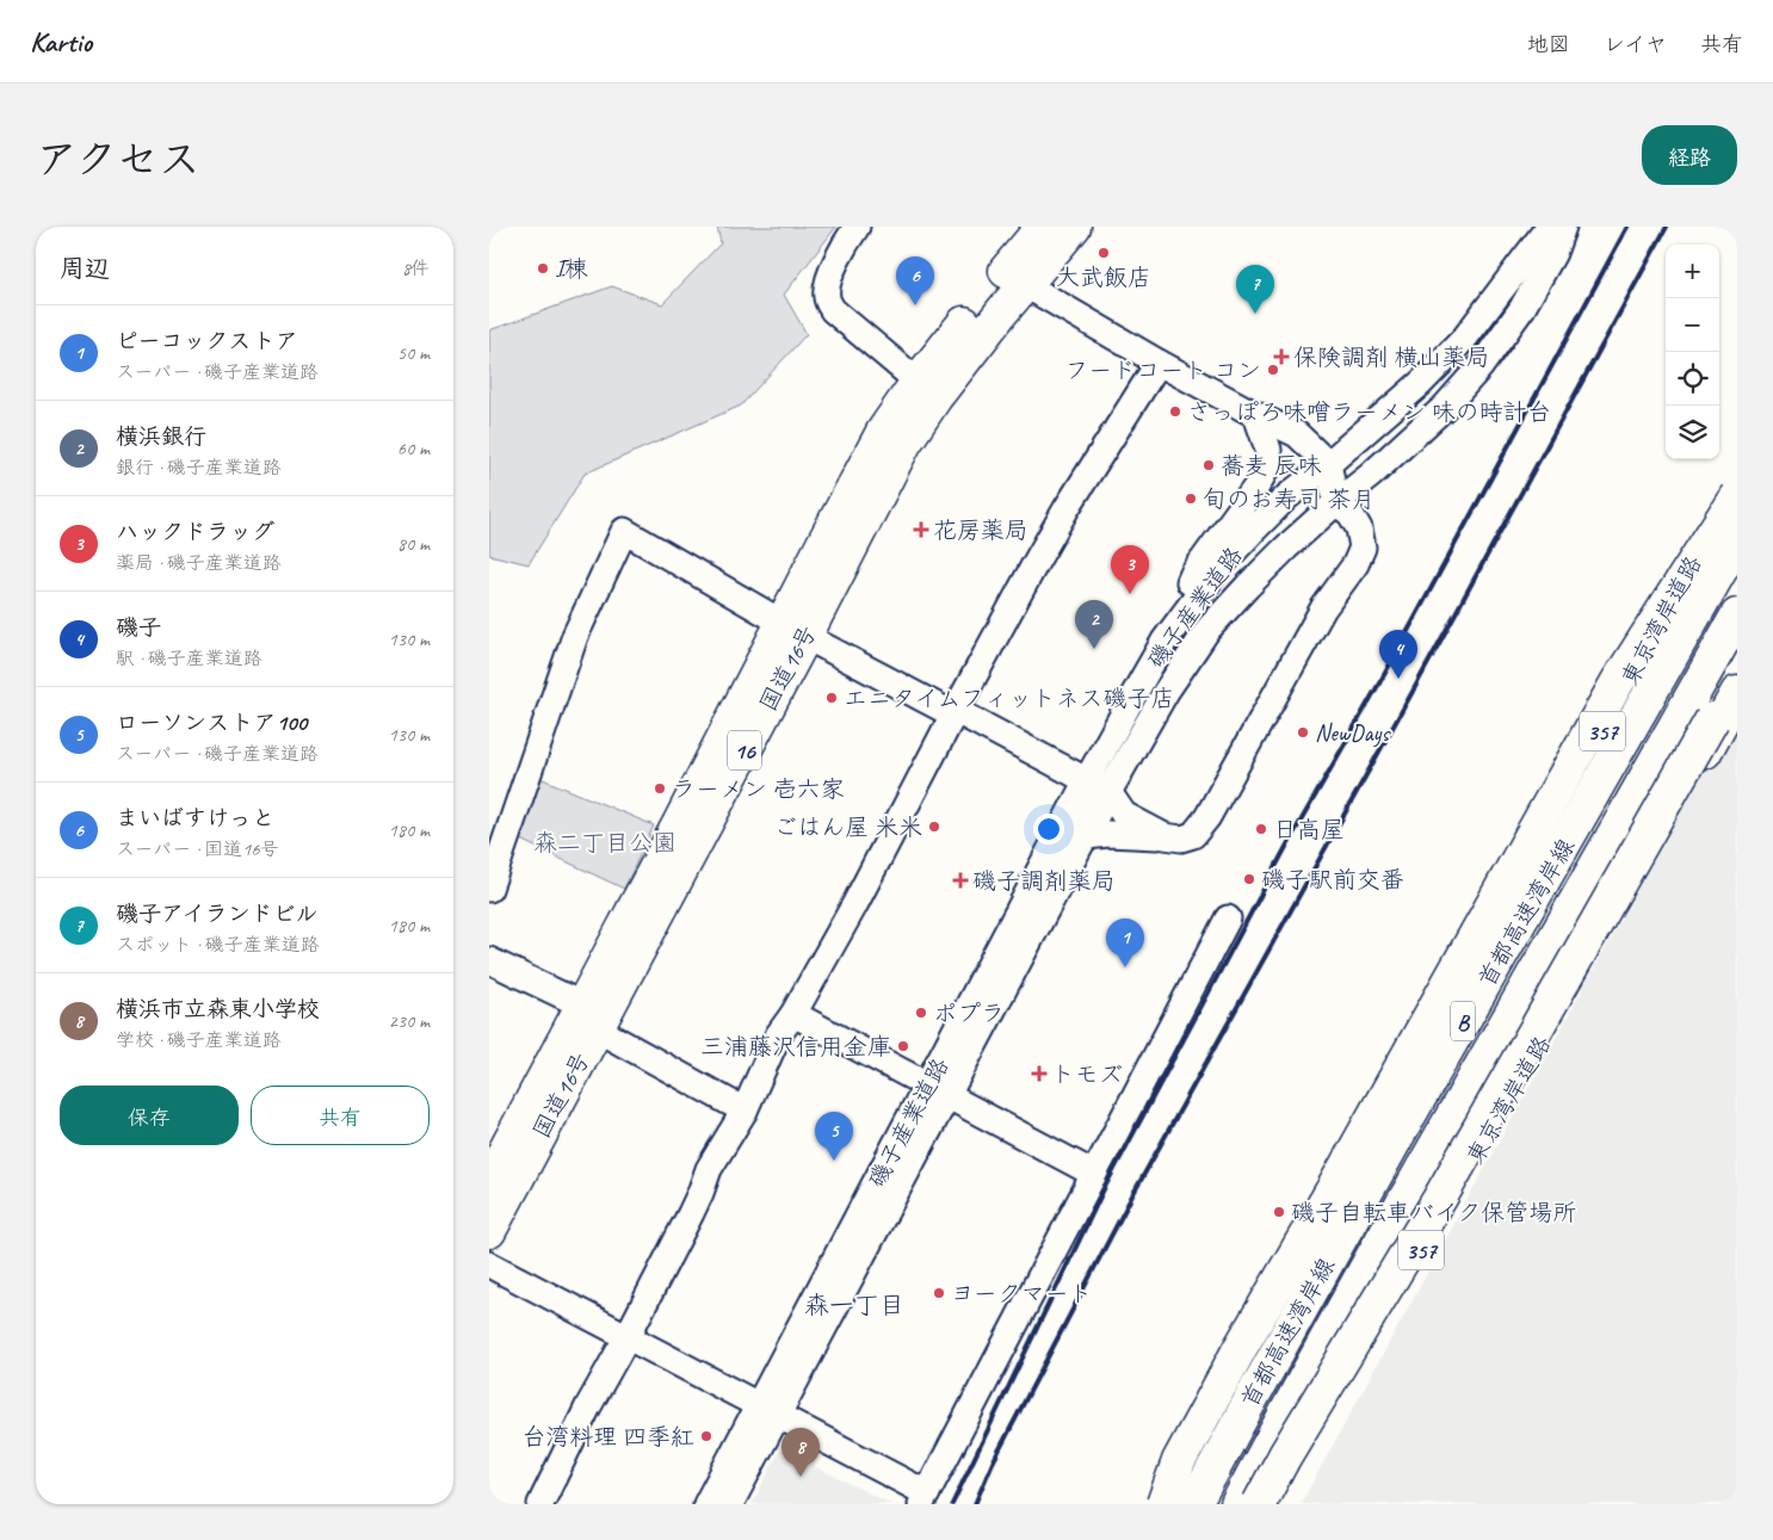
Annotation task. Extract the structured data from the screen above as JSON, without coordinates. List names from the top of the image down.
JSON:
{
  "streets": {
    "highway": [
      "東京湾岸道路",
      "国道16号",
      "357",
      "16",
      "首都高速湾岸線",
      "B"
    ],
    "street": ["磯子産業道路"]
  },
  "crossings": [
    ["東京湾岸道路", "首都高速湾岸線"]
  ],
  "districts": ["森一丁目"],
  "parks": ["森二丁目公園"],
  "places": {
    "other": [
      "大武飯店",
      "I棟",
      "フードコート コン",
      "さっぽろ味噌ラーメン 味の時計台",
      "蕎麦 辰味",
      "旬のお寿司 茶月",
      "エニタイムフィットネス磯子店",
      "NewDays",
      "ラーメン 壱六家",
      "ごはん屋 米米",
      "日高屋",
      "磯子駅前交番",
      "ポプラ",
      "三浦藤沢信用金庫",
      "磯子自転車バイク保管場所",
      "ヨークマート",
      "台湾料理 四季紅"
    ],
    "health": [
      "保険調剤 横山薬局",
      "花房薬局",
      "磯子調剤薬局",
      "トモズ"
    ]
  },
  "page": {
    "header": "Kartio",
    "nav": ["地図", "レイヤ", "共有"],
    "title": "アクセス",
    "buttons": [
      "経路",
      ["保存", "共有"]
    ],
    "heading": ["周辺", "8件"],
    "map_buttons": ["+", "−"],
    "pins": [
      "6",
      "7",
      "3",
      "2",
      "4",
      "1",
      "5",
      "8"
    ],
    "list": [
      {
        "mark": "1",
        "name": "ピーコックストア",
        "note": "スーパー · 磯子産業道路",
        "value": "50 m"
      },
      {
        "mark": "2",
        "name": "横浜銀行",
        "note": "銀行 · 磯子産業道路",
        "value": "60 m"
      },
      {
        "mark": "3",
        "name": "ハックドラッグ",
        "note": "薬局 · 磯子産業道路",
        "value": "80 m"
      },
      {
        "mark": "4",
        "name": "磯子",
        "note": "駅 · 磯子産業道路",
        "value": "130 m"
      },
      {
        "mark": "5",
        "name": "ローソンストア100",
        "note": "スーパー · 磯子産業道路",
        "value": "130 m"
      },
      {
        "mark": "6",
        "name": "まいばすけっと",
        "note": "スーパー · 国道16号",
        "value": "180 m"
      },
      {
        "mark": "7",
        "name": "磯子アイランドビル",
        "note": "スポット · 磯子産業道路",
        "value": "180 m"
      },
      {
        "mark": "8",
        "name": "横浜市立森東小学校",
        "note": "学校 · 磯子産業道路",
        "value": "230 m"
      }
    ]
  }
}
